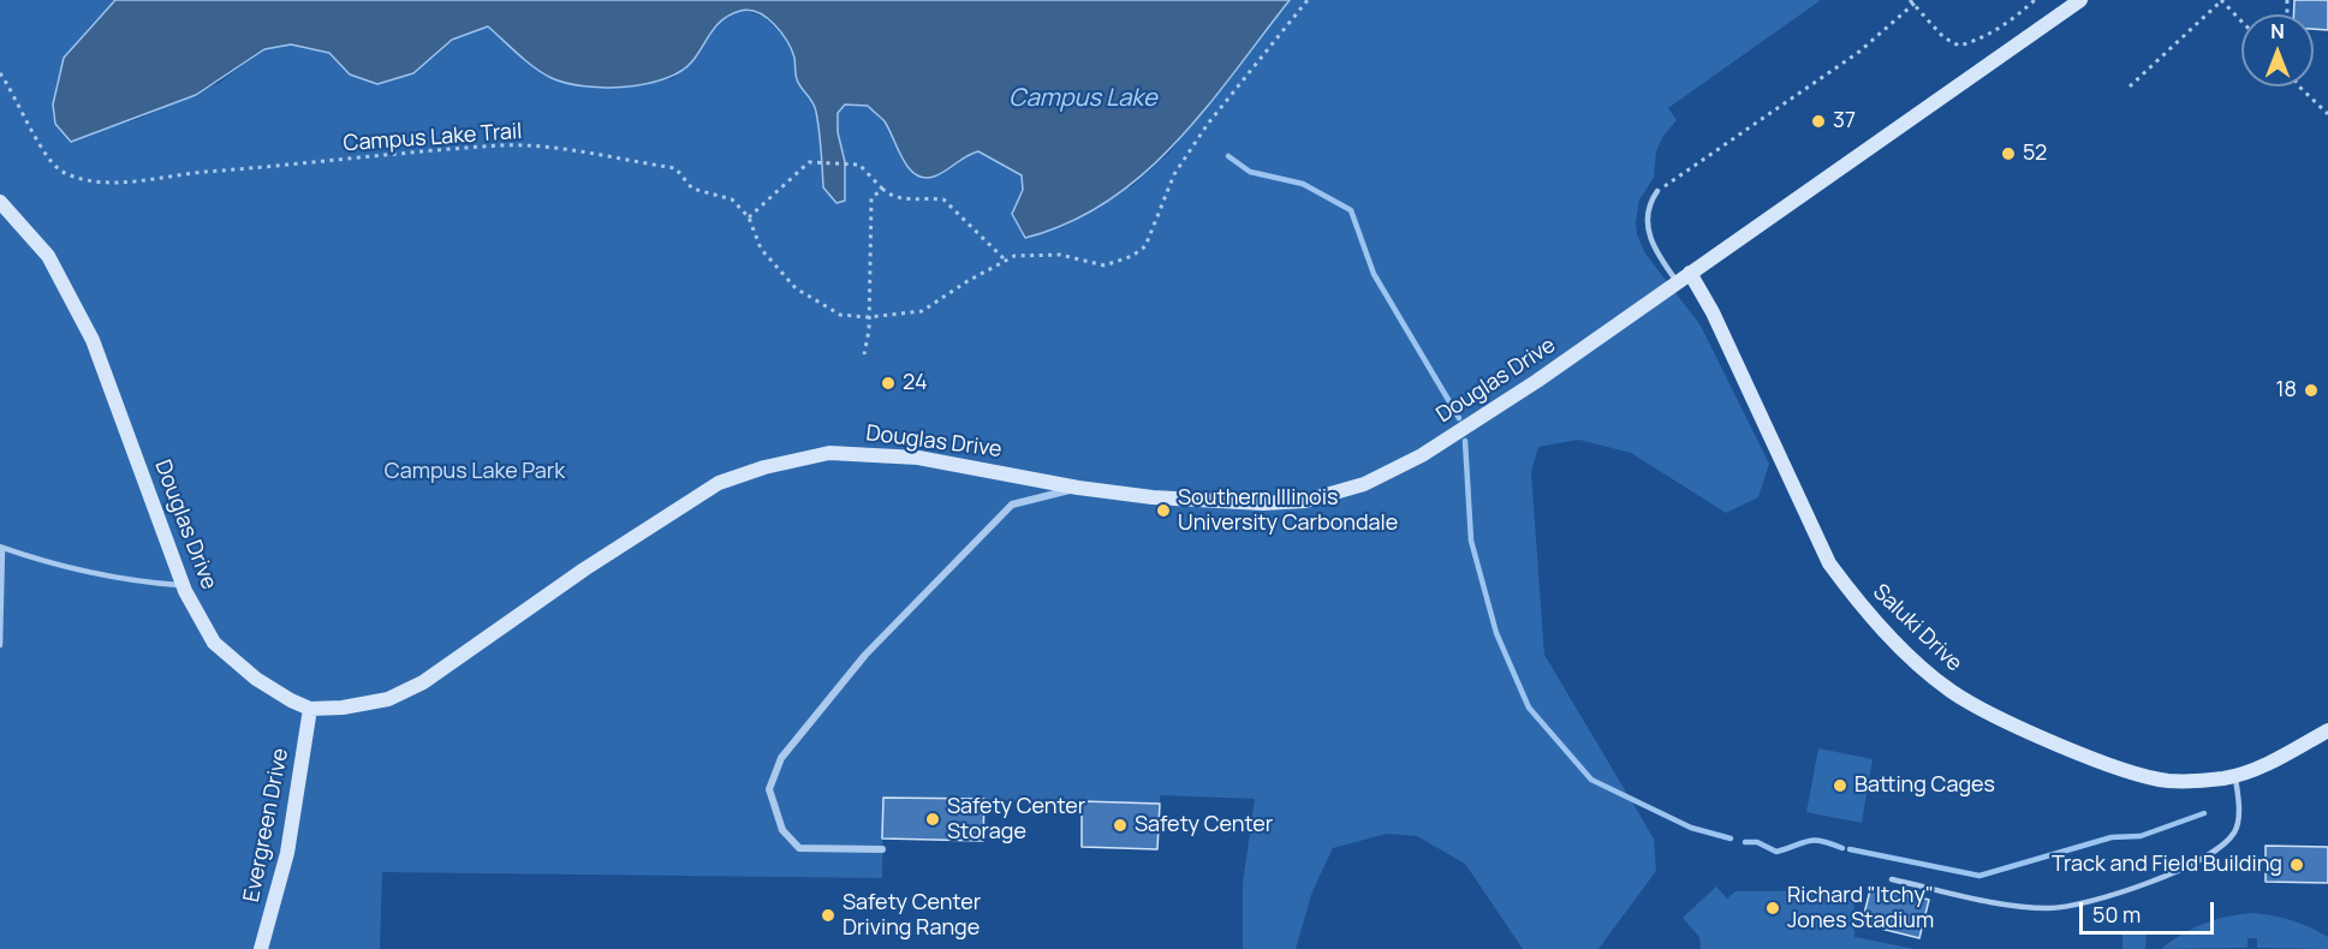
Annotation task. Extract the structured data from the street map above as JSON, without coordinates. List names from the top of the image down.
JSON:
{
  "streets": {
    "street": ["Douglas Drive", "Saluki Drive", "Evergreen Drive"],
    "path": ["Campus Lake Trail"]
  },
  "crossings": [
    ["Douglas Drive", "Saluki Drive"],
    ["Douglas Drive", "Evergreen Drive"]
  ],
  "water": ["Campus Lake"],
  "parks": ["Campus Lake Park"],
  "places": [
    "37",
    "52",
    "24",
    "18",
    "Southern Illinois University Carbondale",
    "Batting Cages",
    "Safety Center Storage",
    "Safety Center",
    "Track and Field Building",
    "Richard \"Itchy\" Jones Stadium",
    "Safety Center Driving Range"
  ],
  "scale_bar": "50 m",
  "north": "top"
}
